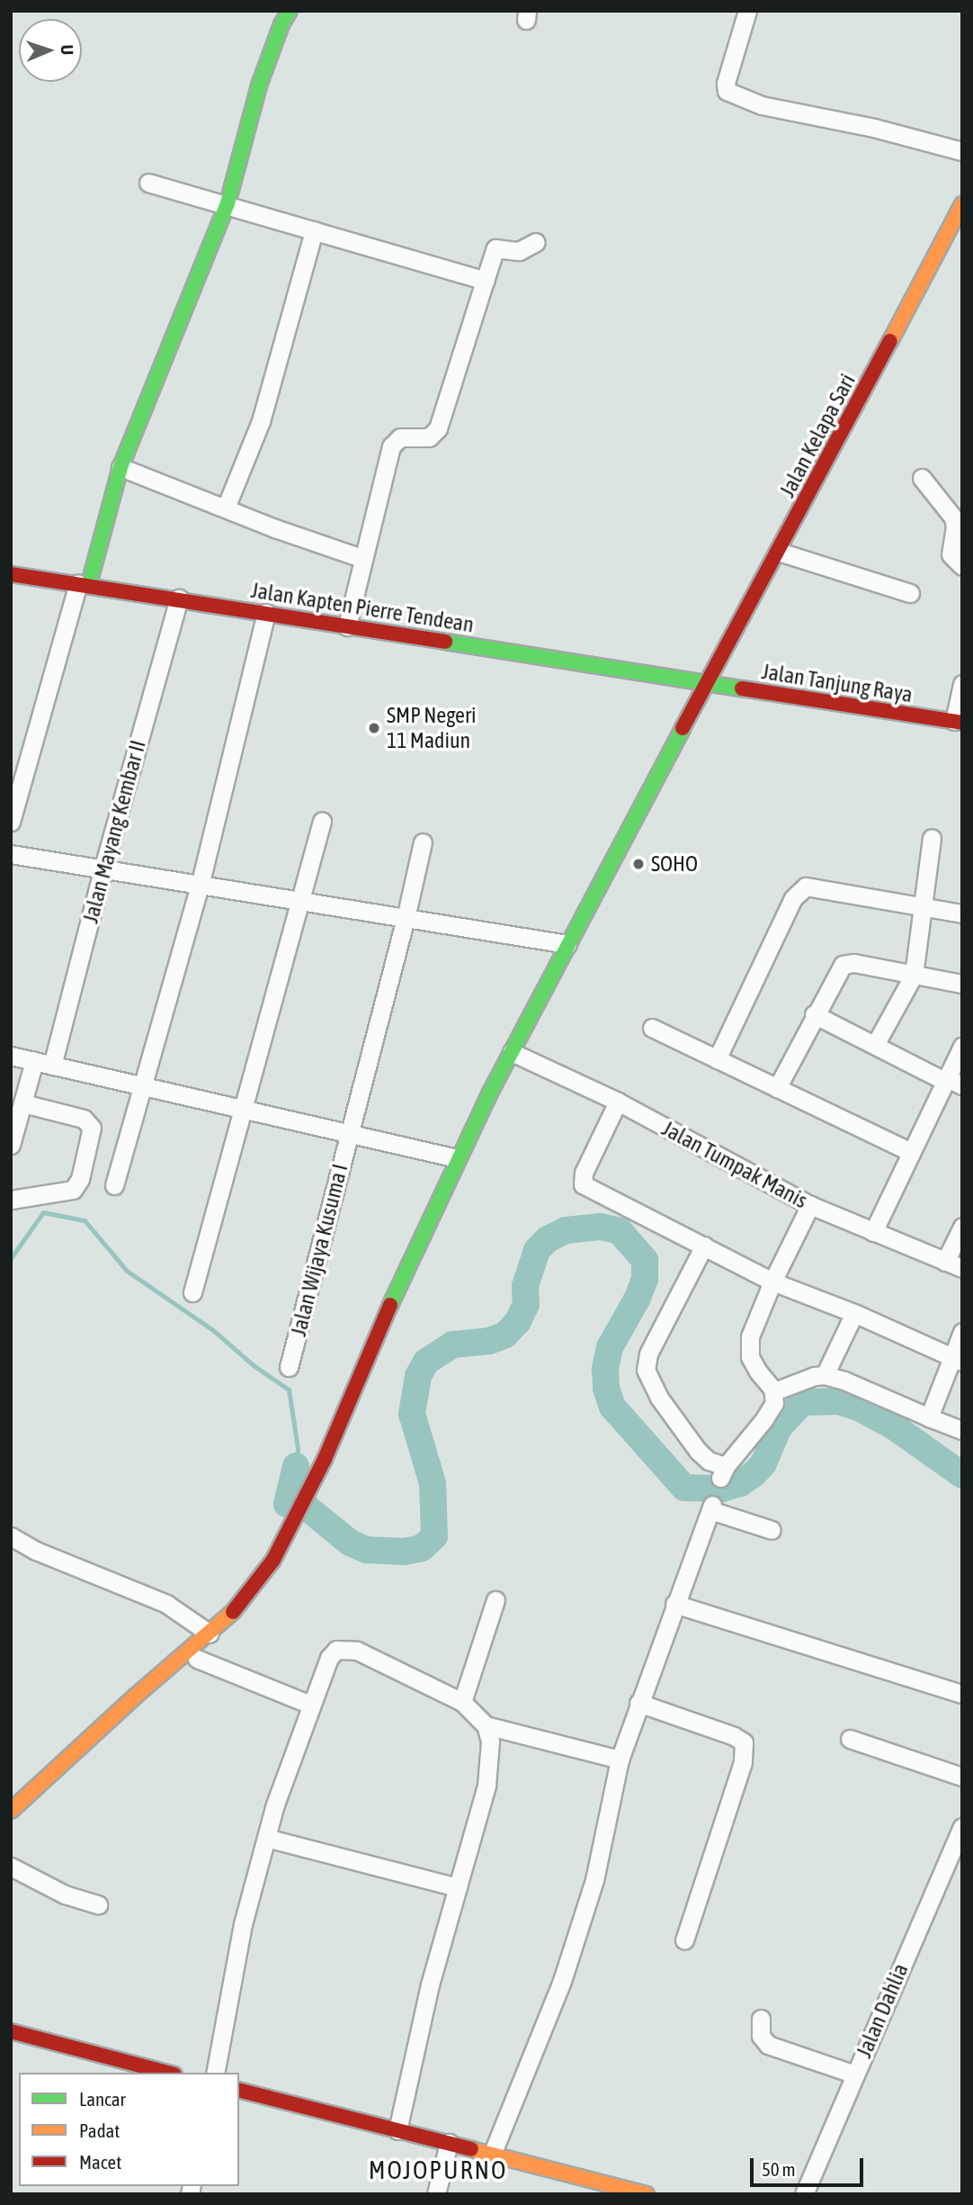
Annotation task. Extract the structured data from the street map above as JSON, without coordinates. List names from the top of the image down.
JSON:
{
  "streets": {
    "main road": ["Jalan Kelapa Sari", "Jalan Kapten Pierre Tendean", "Jalan Tanjung Raya"],
    "street": [
      "Jalan Mayang Kembar II",
      "Jalan Tumpak Manis",
      "Jalan Wijaya Kusuma I",
      "Jalan Dahlia"
    ]
  },
  "crossings": [
    ["Jalan Kelapa Sari", "Jalan Kapten Pierre Tendean"],
    ["Jalan Kelapa Sari", "Jalan Tanjung Raya"],
    ["Jalan Kelapa Sari", "Jalan Tumpak Manis"],
    ["Jalan Kapten Pierre Tendean", "Jalan Tanjung Raya"],
    ["Jalan Kapten Pierre Tendean", "Jalan Mayang Kembar II"]
  ],
  "districts": ["MOJOPURNO"],
  "places": ["SMP Negeri 11 Madiun", "SOHO"],
  "legend": ["Lancar", "Padat", "Macet"],
  "scale_bar": "50 m",
  "north": "right"
}
